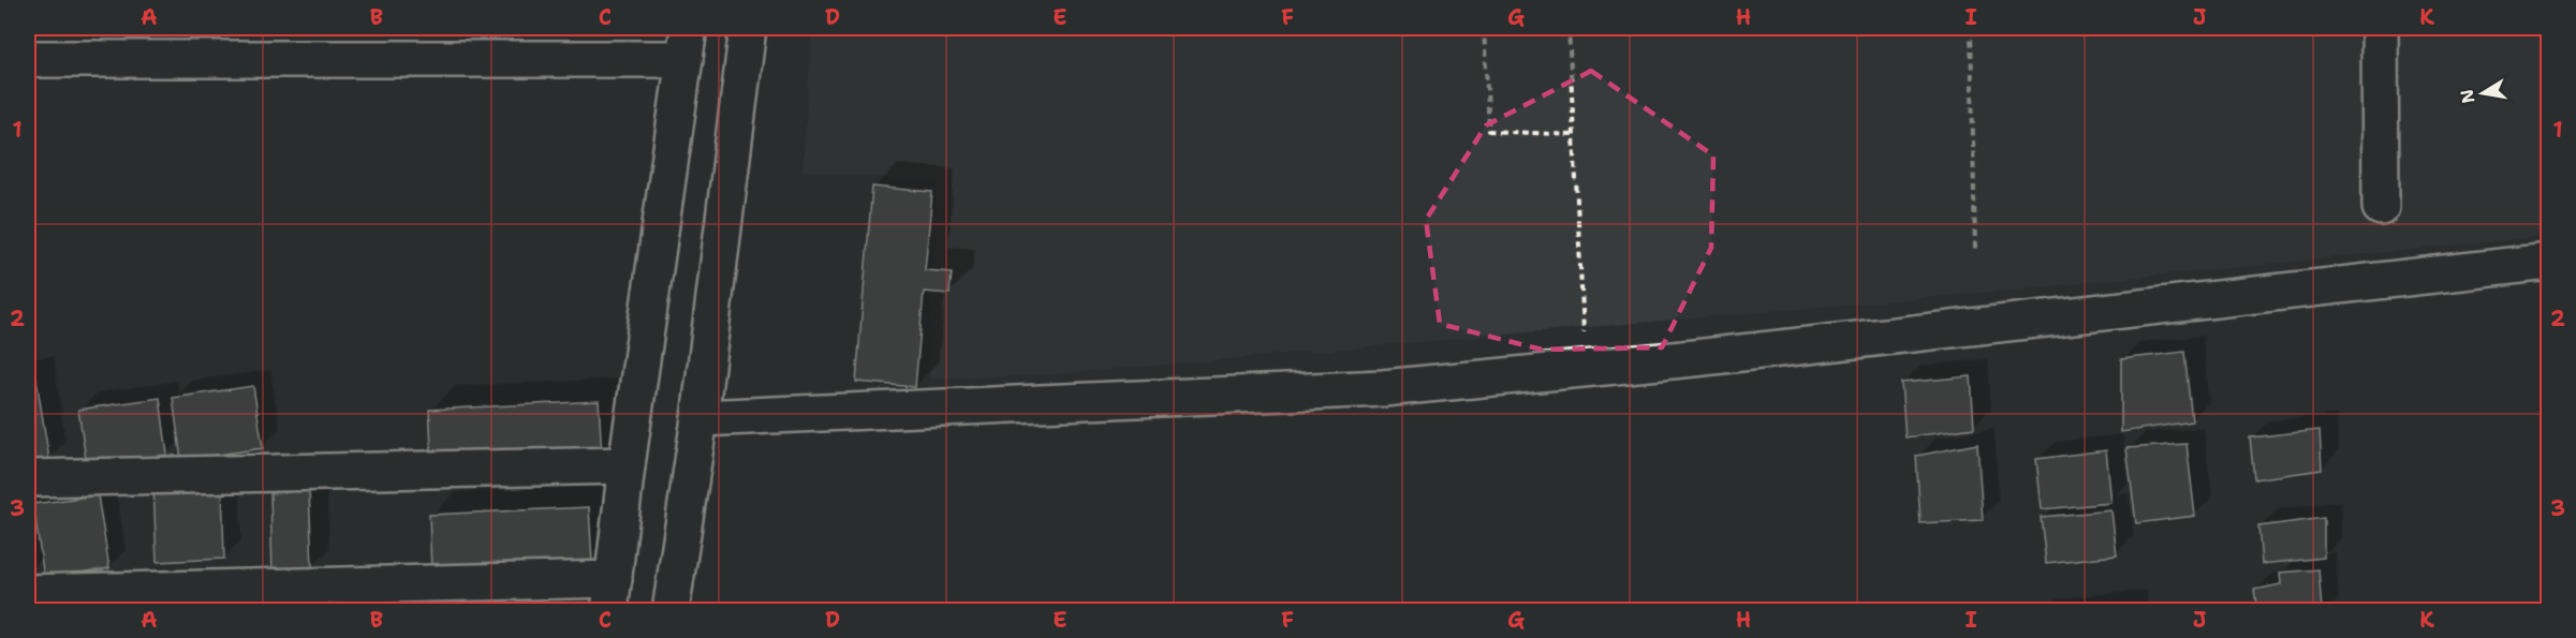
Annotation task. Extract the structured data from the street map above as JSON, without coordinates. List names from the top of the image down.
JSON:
{
  "north": "left",
  "grid": {
    "columns": [
      "A",
      "B",
      "C",
      "D",
      "E",
      "F",
      "G",
      "H",
      "I",
      "J",
      "K"
    ],
    "rows": ["1", "2", "3"]
  }
}
